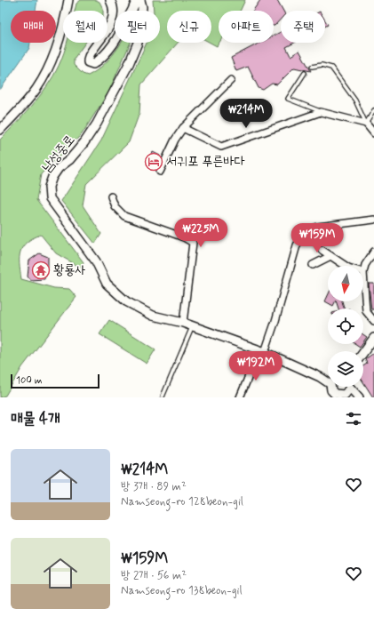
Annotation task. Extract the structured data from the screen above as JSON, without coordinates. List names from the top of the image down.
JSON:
{
  "streets": {
    "street": ["남성중로"]
  },
  "places": {
    "hotel": ["서귀포 푸른바다"],
    "temple": ["황룡사"]
  },
  "scale_bar": "100 m",
  "north": "bottom",
  "page": {
    "chip": [
      "매매",
      "월세",
      "필터",
      "신규",
      "아파트",
      "주택"
    ],
    "price": [
      "₩214M",
      "₩225M",
      "₩159M",
      "₩192M"
    ],
    "scale": "100 m",
    "heading": "매물 4개",
    "list": [
      {
        "name": "₩214M",
        "note": "방 3개 · 89 m² · Namseong-ro 128beon-gil"
      },
      {
        "name": "₩159M",
        "note": "방 2개 · 56 m² · Namseong-ro 138beon-gil"
      }
    ]
  }
}
